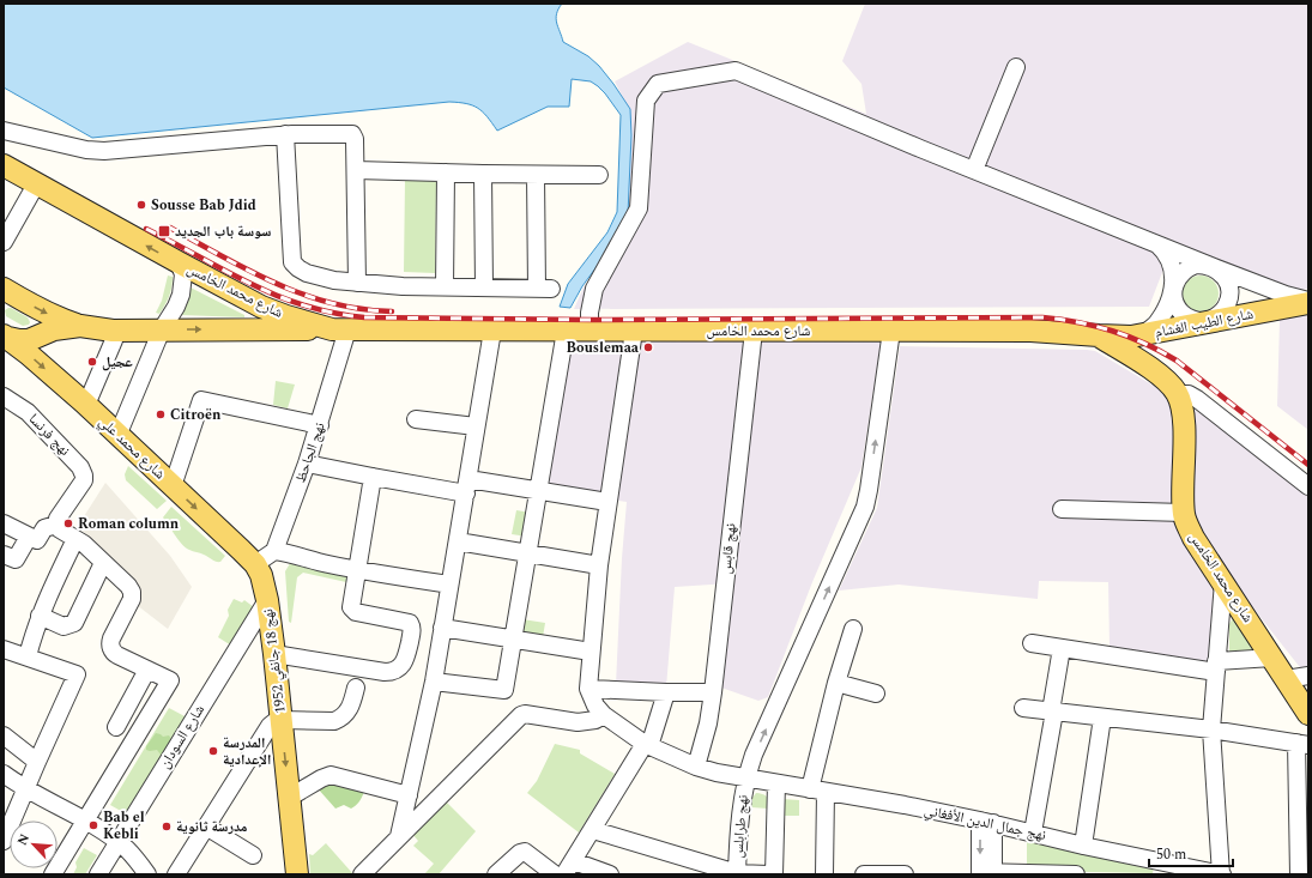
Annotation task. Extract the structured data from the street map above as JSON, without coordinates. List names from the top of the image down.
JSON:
{
  "streets": {
    "main road": [
      "شارع محمد الخامس",
      "شارع الطيب الغشام",
      "شارع محمد علي",
      "نهج 18 جانفي 1952"
    ],
    "street": [
      "نهج فرنسا",
      "نهج الجاحظ",
      "نهج قابس",
      "شارع السودان",
      "نهج جمال الدين الأفغاني",
      "نهج طرابلس"
    ]
  },
  "crossings": [
    ["شارع محمد الخامس", "شارع الطيب الغشام"],
    ["شارع محمد الخامس", "نهج الجاحظ"],
    ["شارع محمد الخامس", "نهج قابس"],
    ["شارع محمد الخامس", "نهج طرابلس"],
    ["شارع محمد علي", "نهج 18 جانفي 1952"],
    ["نهج قابس", "نهج جمال الدين الأفغاني"],
    ["نهج 18 جانفي 1952", "شارع السودان"],
    ["نهج جمال الدين الأفغاني", "نهج طرابلس"]
  ],
  "one_way": ["شارع محمد علي"],
  "places": {
    "other": [
      "Sousse Bab Jdid",
      "Bouslemaa",
      "عجيل",
      "Citroën",
      "Roman column",
      "المدرسة الإعدادية",
      "Bab el Kebli",
      "مدرسة ثانوية"
    ],
    "transit": ["سوسة باب الجديد"]
  },
  "scale_bar": "50 m",
  "north": "top left"
}
